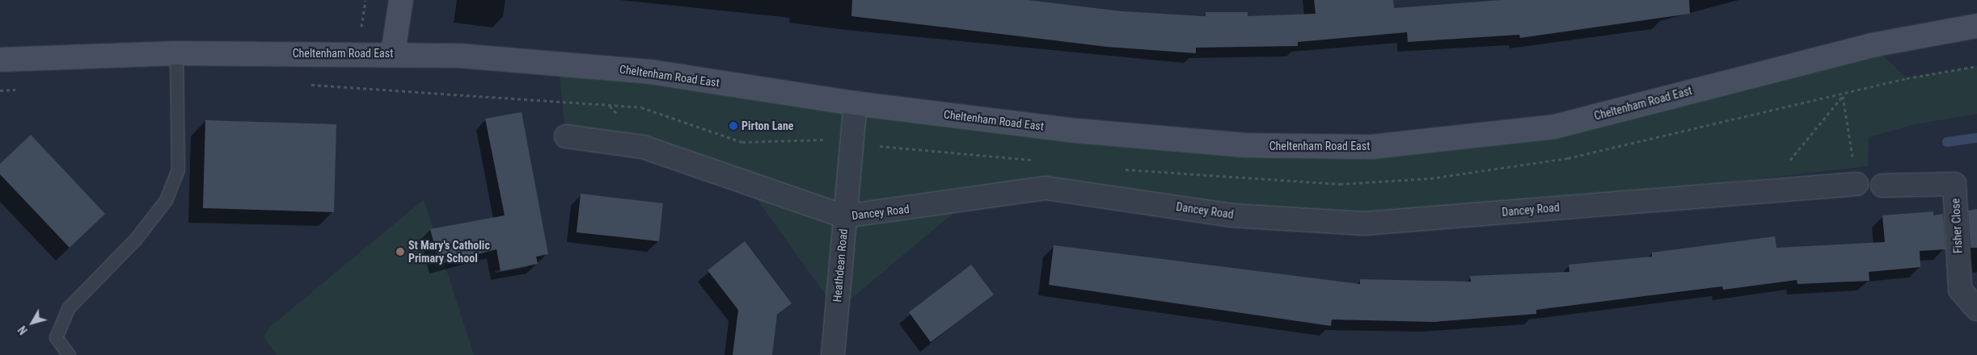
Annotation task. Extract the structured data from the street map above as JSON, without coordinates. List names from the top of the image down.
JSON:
{
  "streets": {
    "main road": ["Cheltenham Road East"],
    "street": ["Dancey Road", "Fisher Close", "Heathdean Road"]
  },
  "crossings": [
    ["Cheltenham Road East", "Heathdean Road"],
    ["Dancey Road", "Heathdean Road"]
  ],
  "places": ["Pirton Lane", "St Mary's Catholic Primary School"],
  "north": "bottom left"
}
